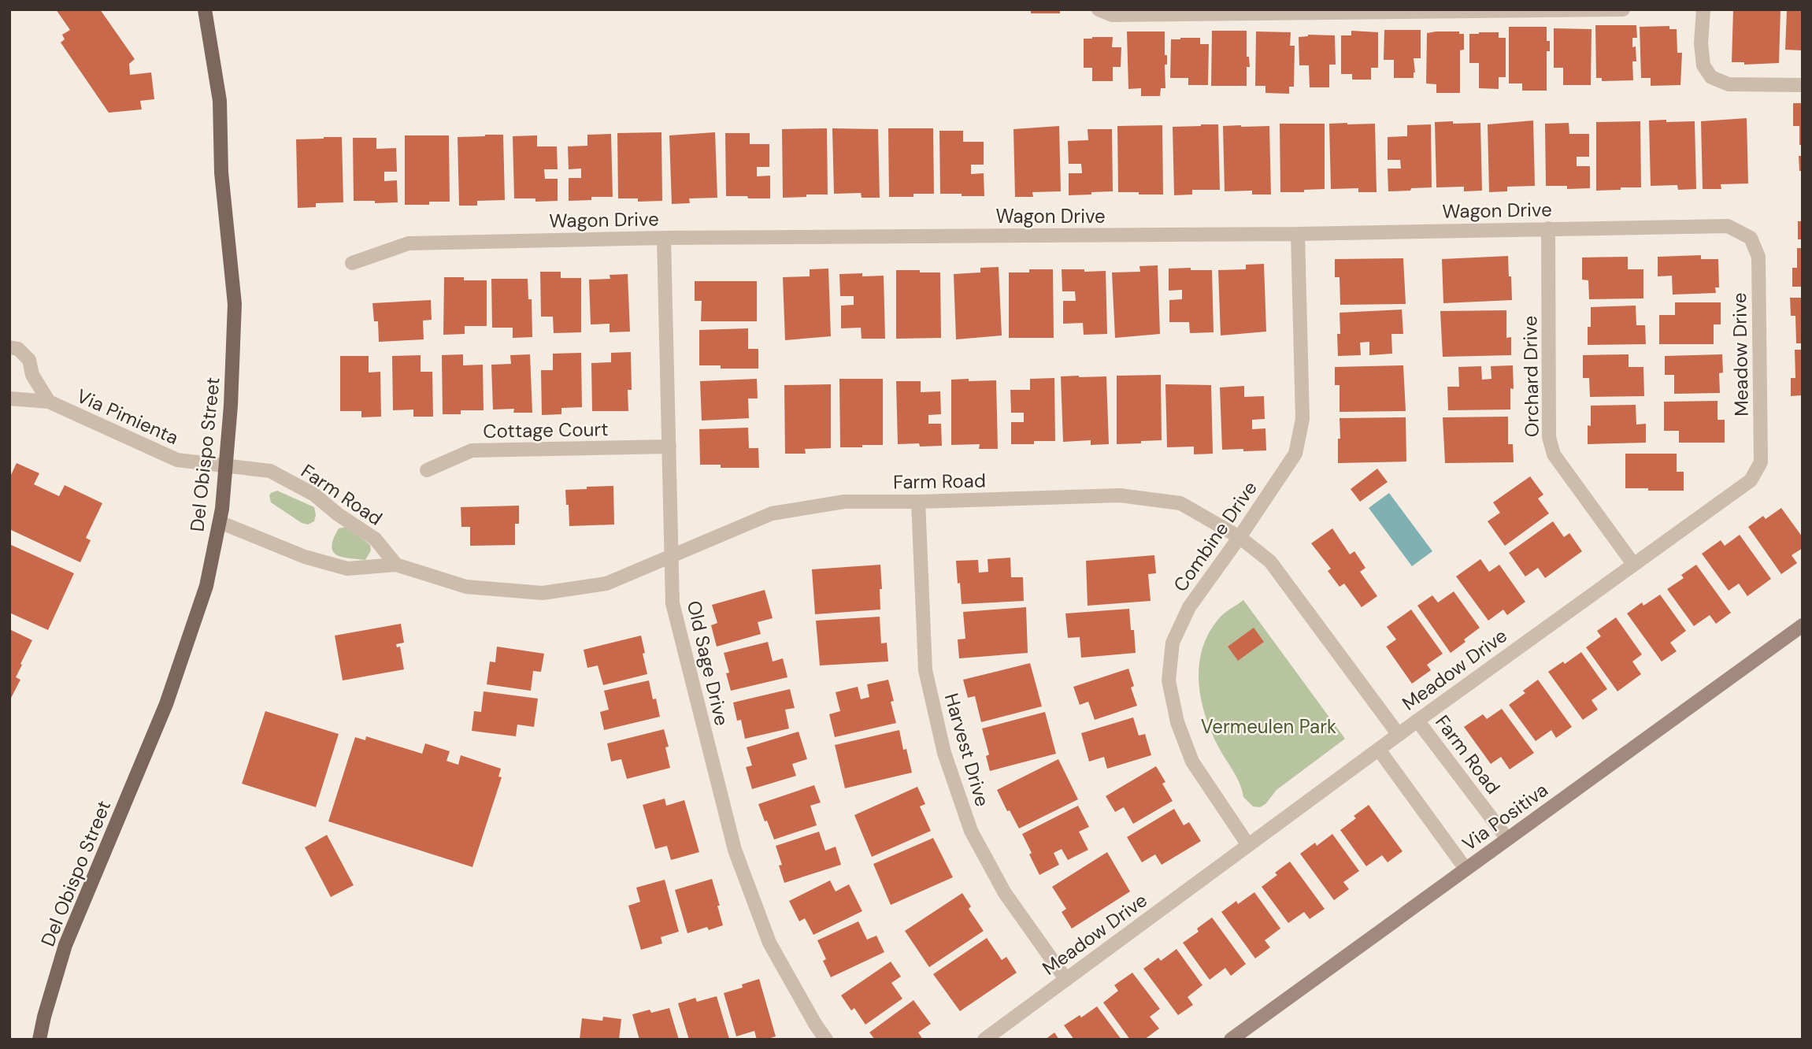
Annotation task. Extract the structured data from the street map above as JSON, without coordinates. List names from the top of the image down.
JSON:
{
  "streets": {
    "main road": ["Del Obispo Street"],
    "street": [
      "Wagon Drive",
      "Meadow Drive",
      "Orchard Drive",
      "Via Pimienta",
      "Cottage Court",
      "Farm Road",
      "Combine Drive",
      "Old Sage Drive",
      "Harvest Drive",
      "Via Positiva"
    ]
  },
  "crossings": [
    ["Wagon Drive", "Meadow Drive"],
    ["Wagon Drive", "Orchard Drive"],
    ["Wagon Drive", "Combine Drive"],
    ["Wagon Drive", "Old Sage Drive"],
    ["Meadow Drive", "Orchard Drive"],
    ["Meadow Drive", "Farm Road"],
    ["Meadow Drive", "Combine Drive"],
    ["Meadow Drive", "Harvest Drive"],
    ["Via Pimienta", "Del Obispo Street"],
    ["Via Pimienta", "Farm Road"],
    ["Cottage Court", "Old Sage Drive"],
    ["Del Obispo Street", "Farm Road"],
    ["Farm Road", "Combine Drive"],
    ["Farm Road", "Old Sage Drive"],
    ["Farm Road", "Harvest Drive"],
    ["Farm Road", "Via Positiva"]
  ],
  "parks": ["Vermeulen Park"]
}
